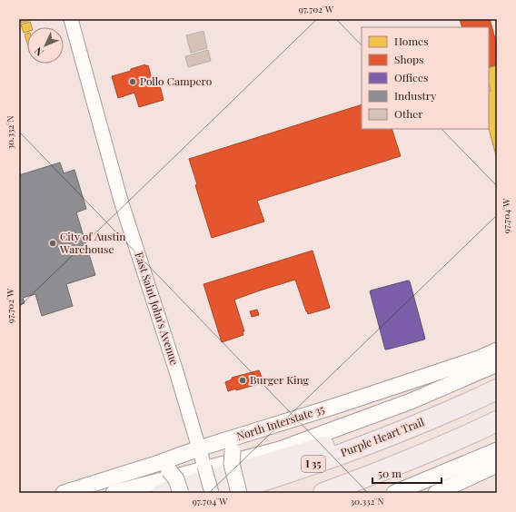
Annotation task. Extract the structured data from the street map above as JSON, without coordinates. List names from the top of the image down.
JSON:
{
  "streets": {
    "highway": ["Purple Heart Trail", "I 35"],
    "main road": ["North Interstate 35"],
    "street": ["East Saint John's Avenue"]
  },
  "crossings": [
    ["East Saint John's Avenue", "North Interstate 35"]
  ],
  "places": ["Pollo Campero", "City of Austin Warehouse", "Burger King"],
  "legend": [
    "Homes",
    "Shops",
    "Offices",
    "Industry",
    "Other"
  ],
  "scale_bar": "50 m",
  "north": "bottom left",
  "coordinates": ["97.702°W", "30.332°N", "97.704°W"]
}
